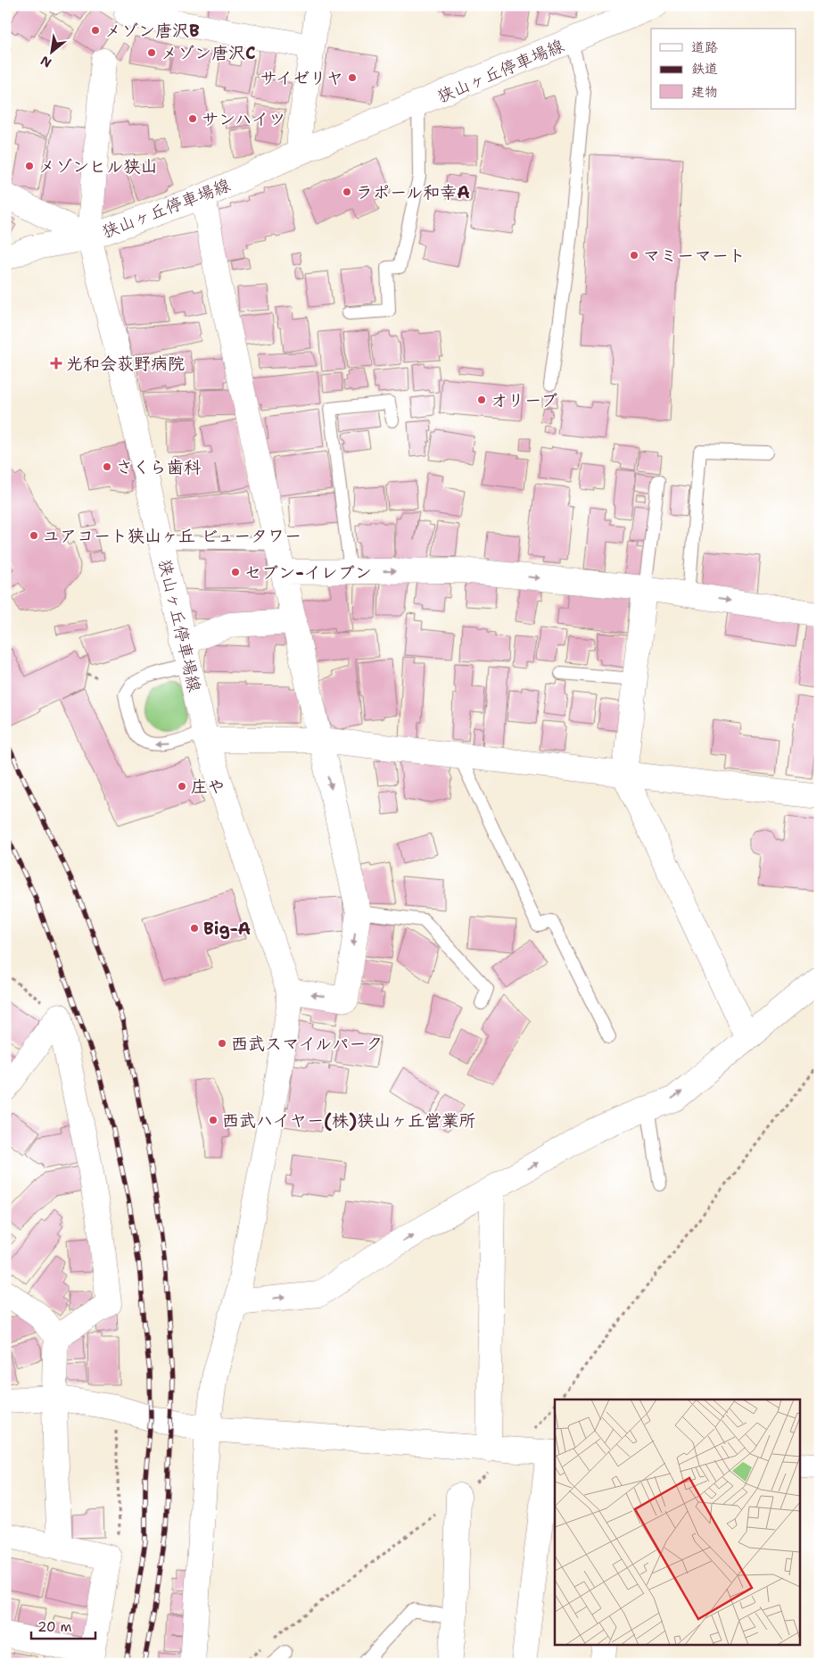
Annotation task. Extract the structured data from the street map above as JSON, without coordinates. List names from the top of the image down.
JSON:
{
  "streets": {
    "street": ["狭山ヶ丘停車場線"]
  },
  "places": {
    "other": [
      "メゾン唐沢B",
      "メゾン唐沢C",
      "サイゼリヤ",
      "サンハイツ",
      "メゾンヒル狭山",
      "ラポール和幸A",
      "マミーマート",
      "オリーブ",
      "さくら歯科",
      "ユアコート狭山ヶ丘 ビュータワー",
      "セブン-イレブン",
      "庄や",
      "Big-A",
      "西武スマイルパーク",
      "西武ハイヤー(株)狭山ヶ丘営業所"
    ],
    "health": ["光和会荻野病院"]
  },
  "legend": ["道路", "鉄道", "建物"],
  "scale_bar": "20 m",
  "north": "bottom left"
}
